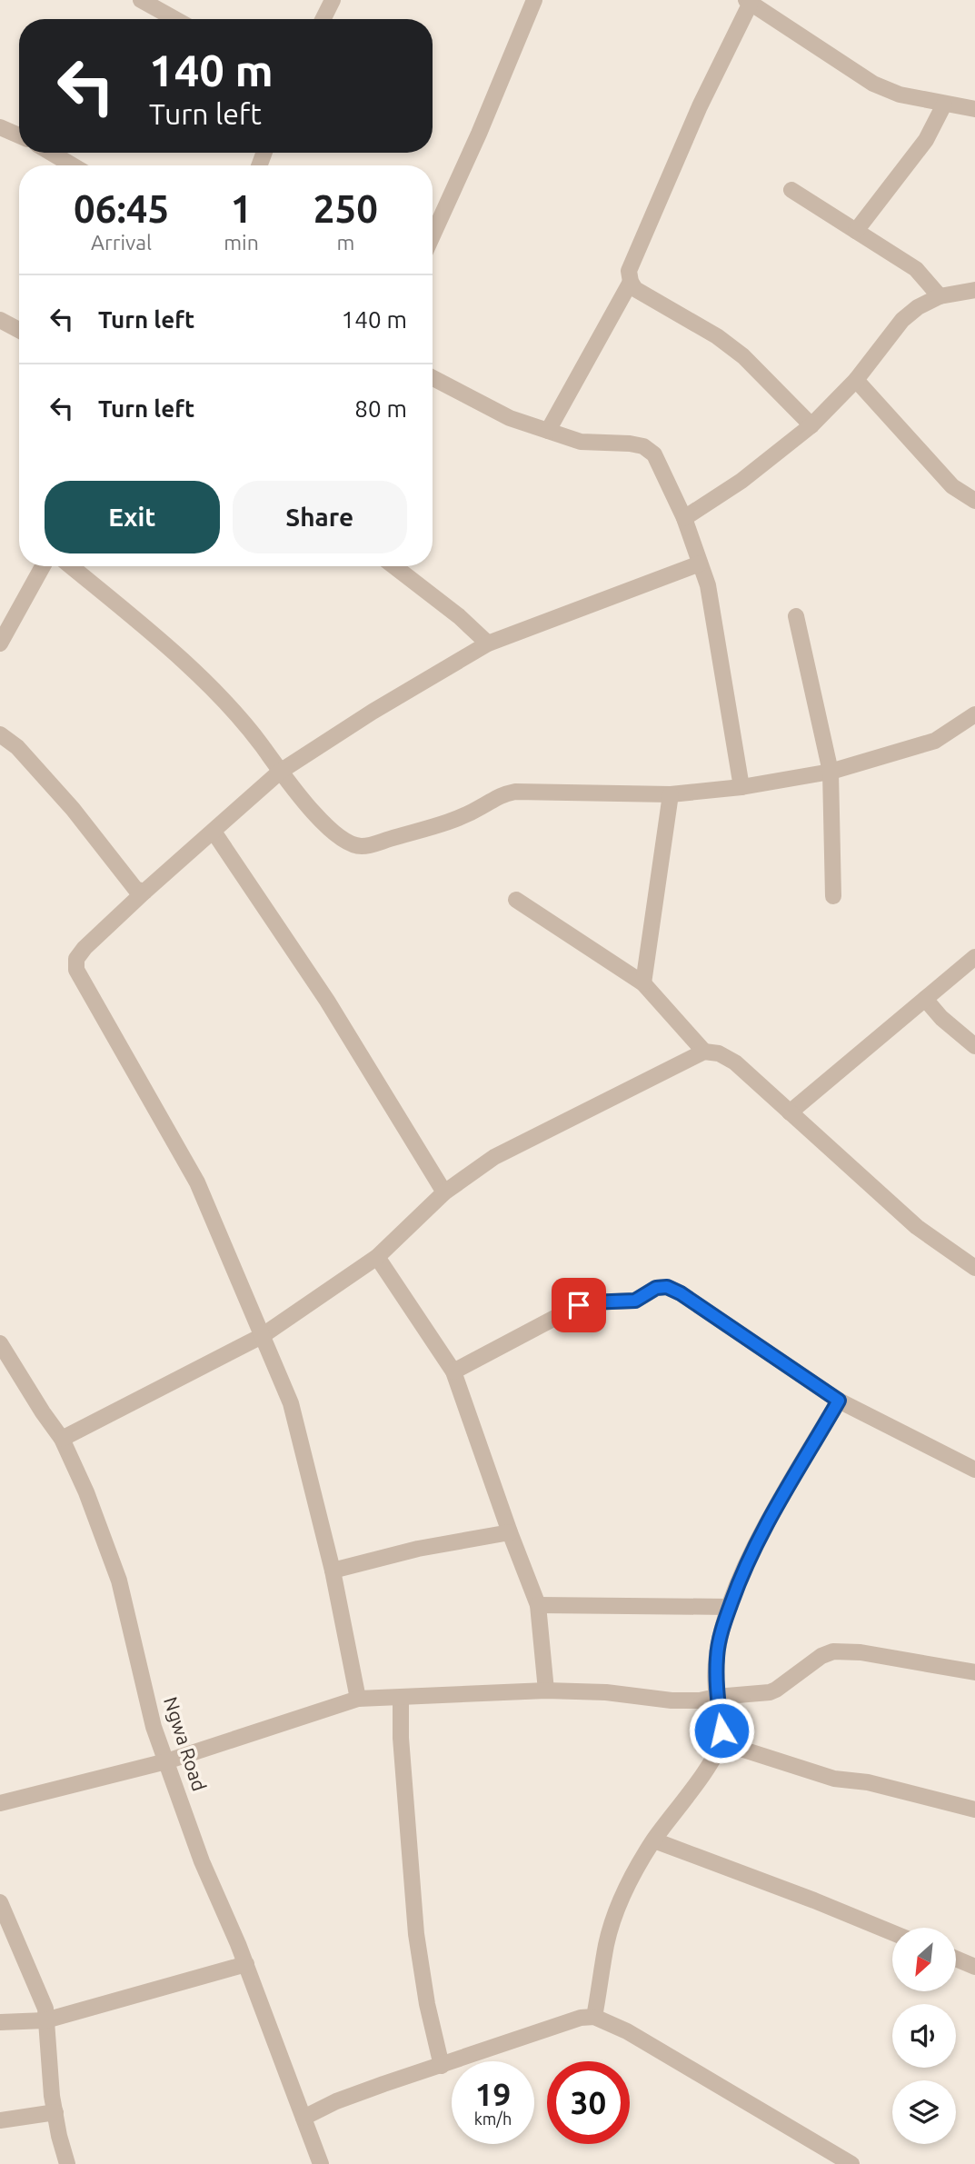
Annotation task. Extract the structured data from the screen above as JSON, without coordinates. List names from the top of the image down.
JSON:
{
  "streets": {
    "street": ["Ngwa Road"]
  },
  "north": "bottom left",
  "page": {
    "turn": ["140 m", "Turn left"],
    "eta": [
      "06:45",
      "Arrival",
      "1",
      "min",
      "250",
      "m"
    ],
    "list": [
      {
        "name": "Turn left",
        "value": "140 m"
      },
      {
        "name": "Turn left",
        "value": "80 m"
      }
    ],
    "buttons": ["Exit", "Share"],
    "speed": "19 km/h",
    "limit": "30"
  }
}
